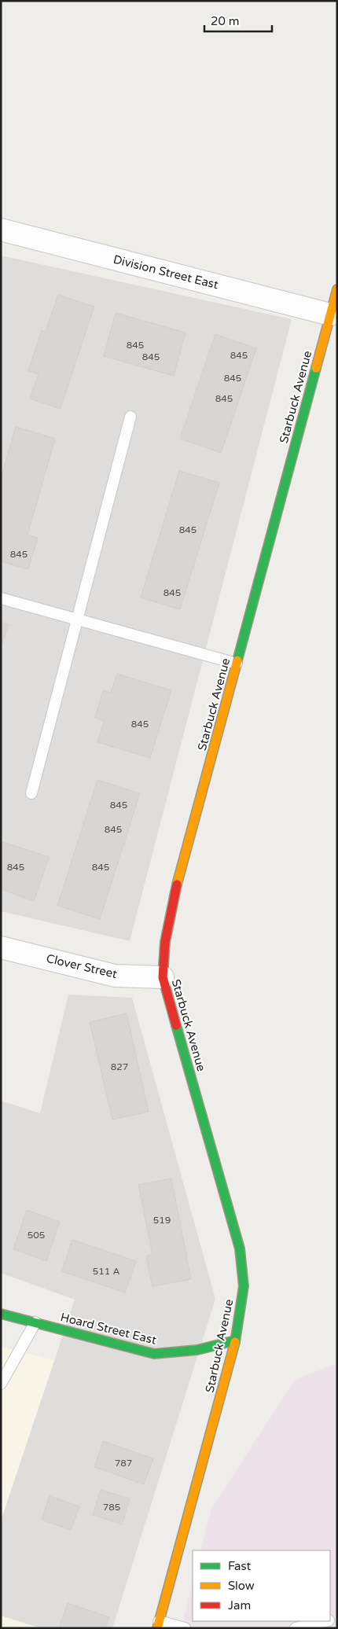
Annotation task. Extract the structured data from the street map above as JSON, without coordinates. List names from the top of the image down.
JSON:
{
  "streets": {
    "street": [
      "Division Street East",
      "Starbuck Avenue",
      "Clover Street",
      "Hoard Street East"
    ]
  },
  "crossings": [
    ["Division Street East", "Starbuck Avenue"],
    ["Starbuck Avenue", "Clover Street"],
    ["Starbuck Avenue", "Hoard Street East"]
  ],
  "house_numbers": [
    "845",
    "845",
    "845",
    "845",
    "845",
    "845",
    "845",
    "845",
    "845",
    "845",
    "845",
    "845",
    "845",
    "827",
    "519",
    "505",
    "511 A",
    "787",
    "785"
  ],
  "legend": ["Fast", "Slow", "Jam"],
  "scale_bar": "20 m"
}
